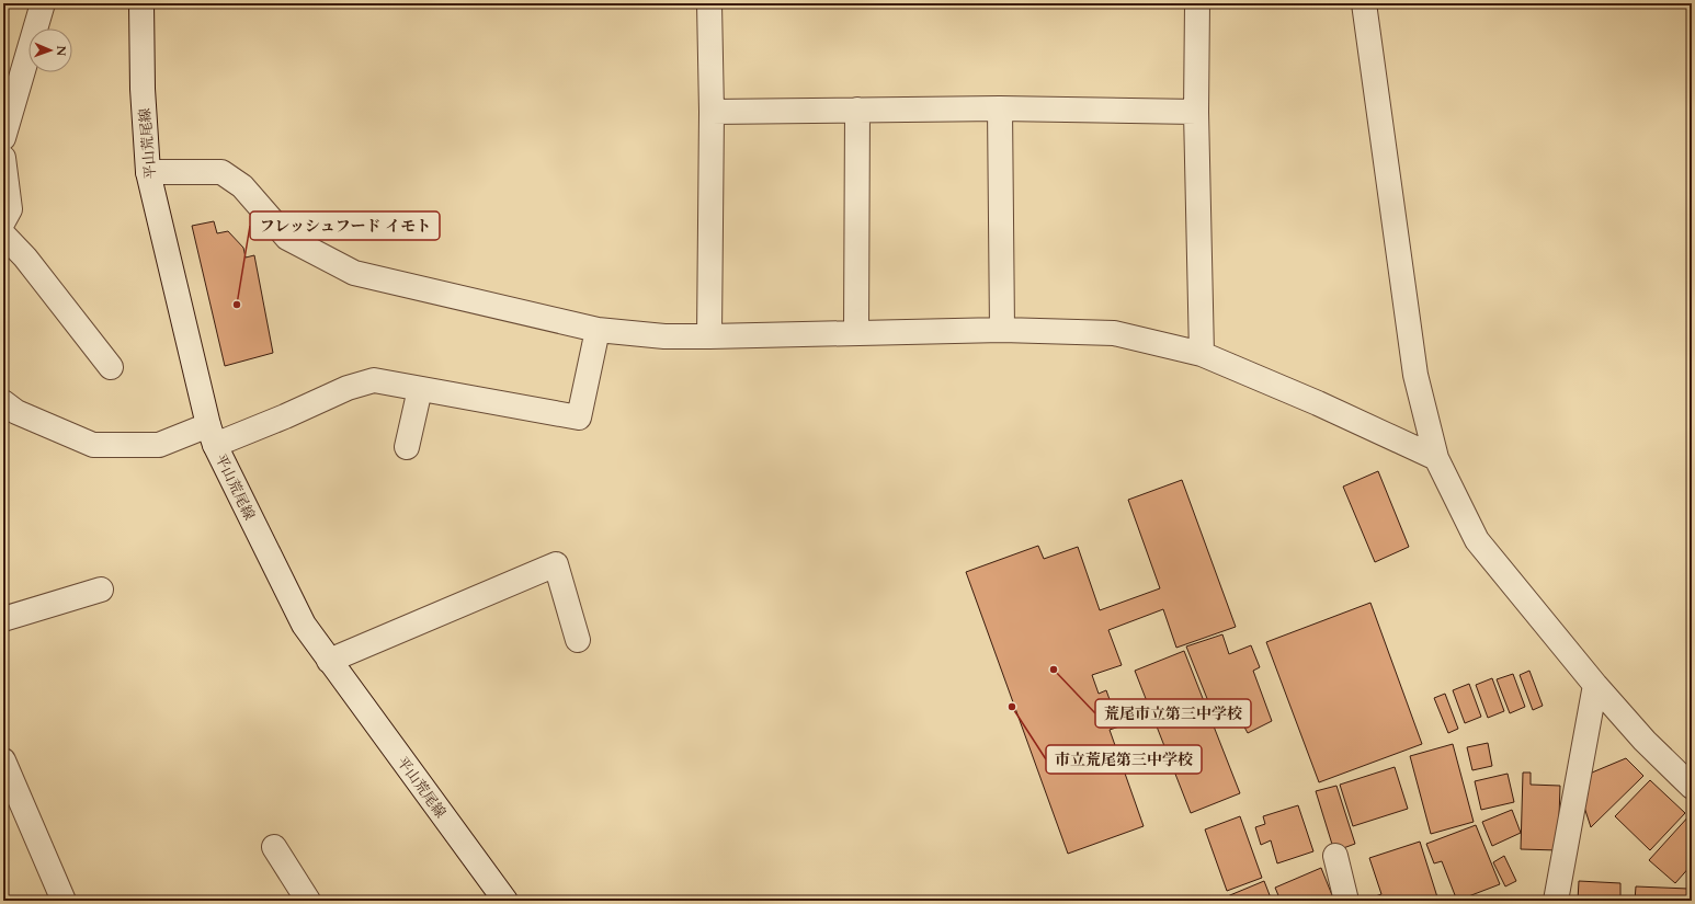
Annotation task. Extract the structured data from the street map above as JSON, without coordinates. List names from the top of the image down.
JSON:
{
  "streets": {
    "street": ["平山荒尾線"]
  },
  "places": ["フレッシュフード イモト", "荒尾市立第三中学校", "市立荒尾第三中学校"],
  "north": "right"
}
